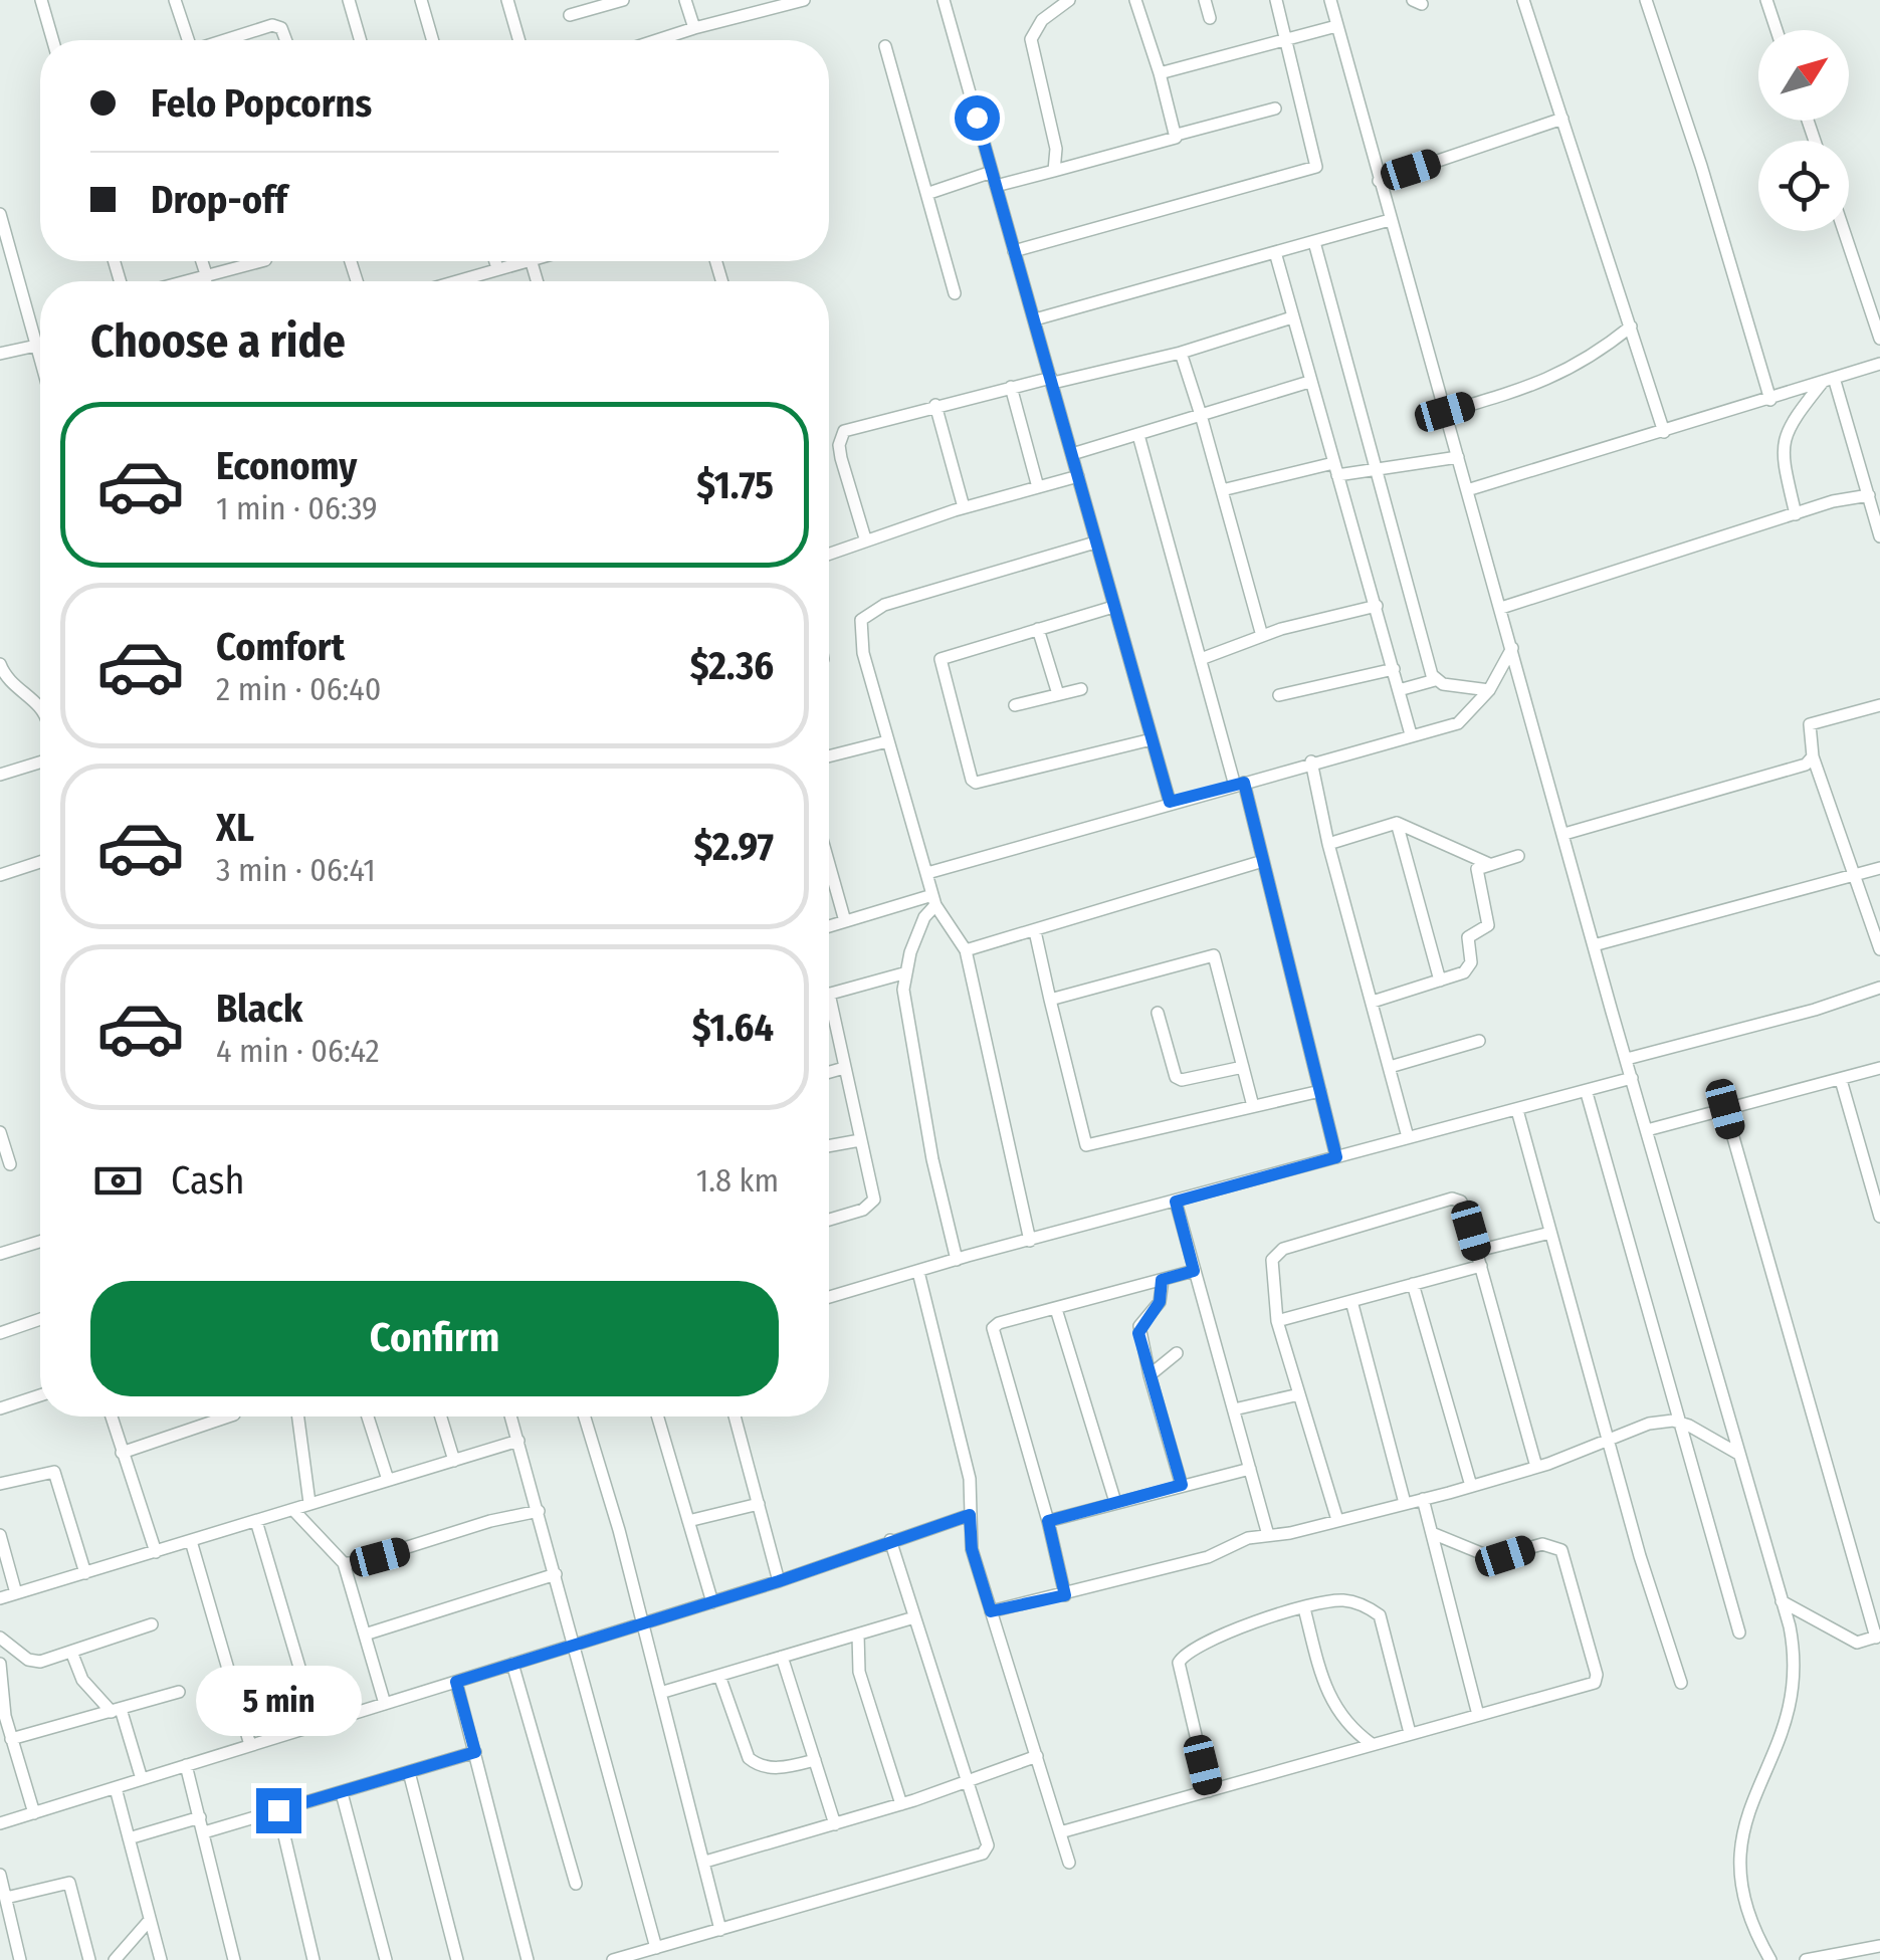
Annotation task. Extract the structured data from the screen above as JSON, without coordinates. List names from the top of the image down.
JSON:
{
  "north": "top right",
  "page": {
    "banner": ["Felo Popcorns", "Drop-off"],
    "heading": "Choose a ride",
    "list": [
      {
        "name": "Economy",
        "note": "1 min · 06:39",
        "value": "$1.75"
      },
      {
        "name": "Comfort",
        "note": "2 min · 06:40",
        "value": "$2.36"
      },
      {
        "name": "XL",
        "note": "3 min · 06:41",
        "value": "$2.97"
      },
      {
        "name": "Black",
        "note": "4 min · 06:42",
        "value": "$1.64"
      }
    ],
    "pay": ["Cash", "1.8 km"],
    "buttons": "Confirm",
    "bubble": "5 min"
  }
}
